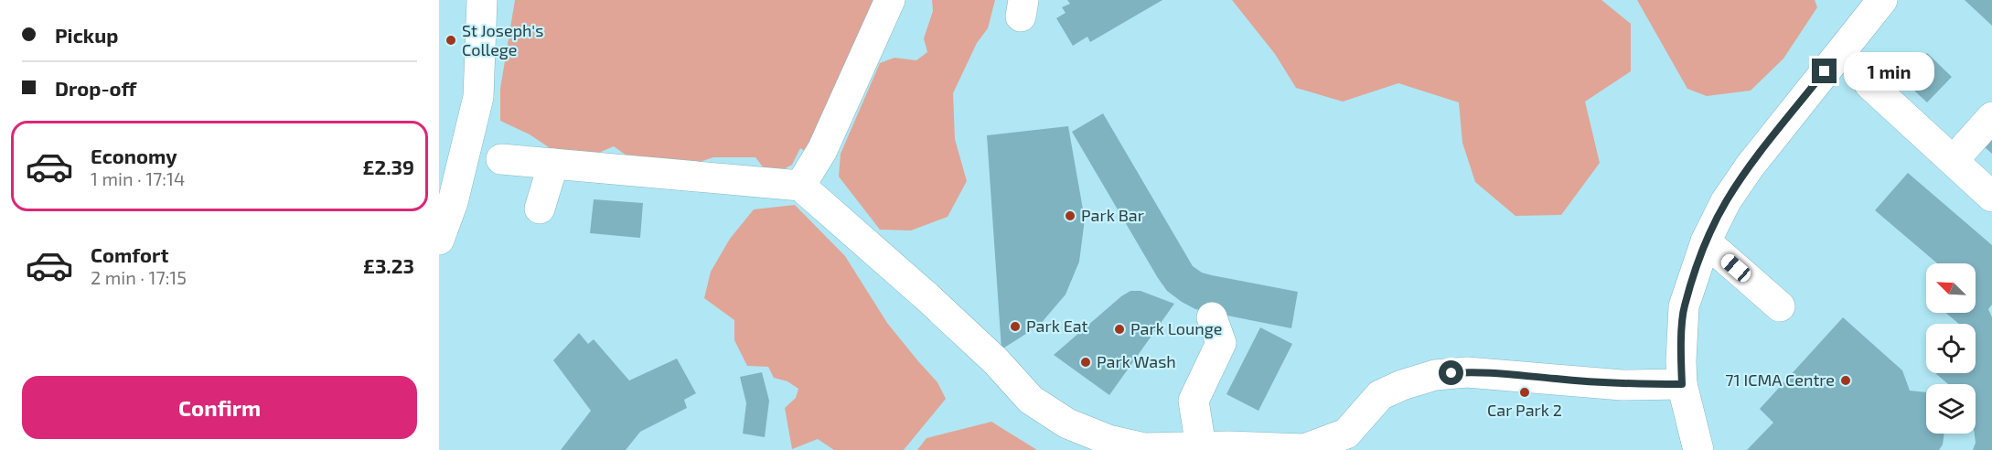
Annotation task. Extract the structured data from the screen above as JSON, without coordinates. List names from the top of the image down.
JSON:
{
  "places": [
    "St Joseph's College",
    "Park Bar",
    "Park Eat",
    "Park Lounge",
    "Park Wash",
    "71 ICMA Centre",
    "Car Park 2"
  ],
  "north": "top left",
  "page": {
    "banner": ["Pickup", "Drop-off"],
    "bubble": "1 min",
    "list": [
      {
        "name": "Economy",
        "note": "1 min · 17:14",
        "value": "£2.39"
      },
      {
        "name": "Comfort",
        "note": "2 min · 17:15",
        "value": "£3.23"
      }
    ],
    "buttons": "Confirm"
  }
}
